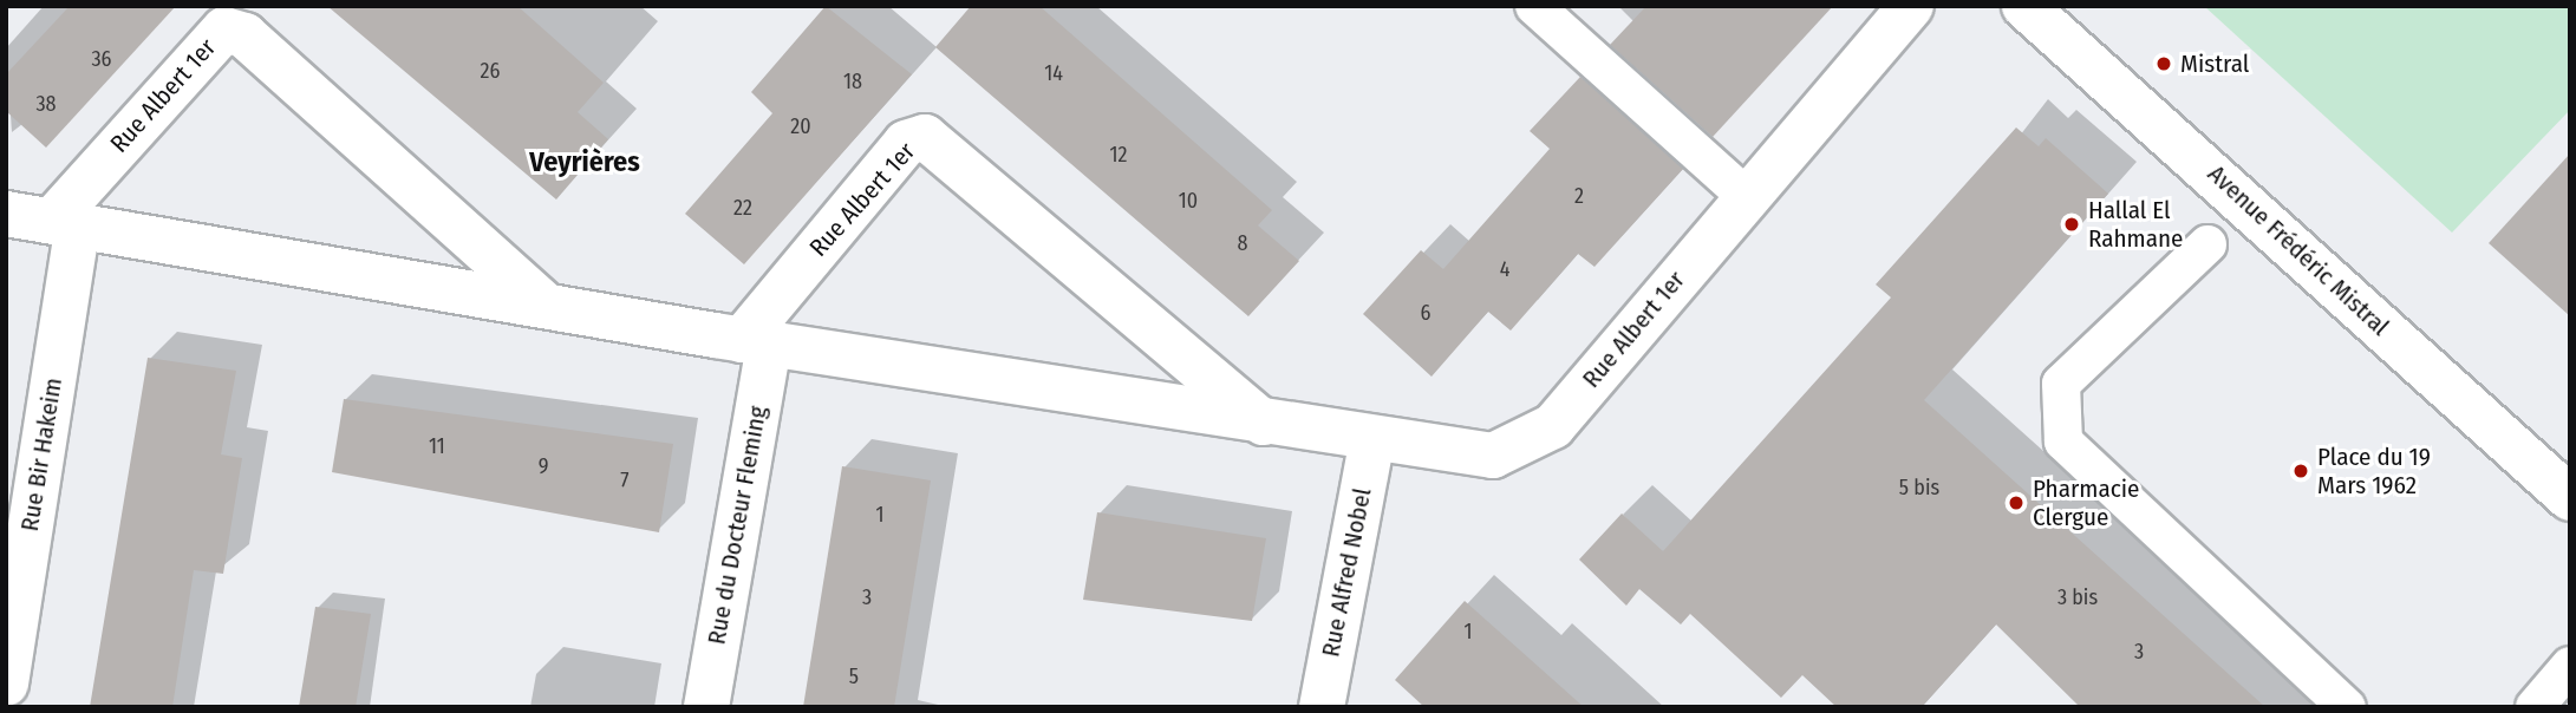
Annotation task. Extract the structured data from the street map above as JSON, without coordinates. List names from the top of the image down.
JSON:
{
  "streets": {
    "street": [
      "Rue Albert 1er",
      "Avenue Frédéric Mistral",
      "Rue Bir Hakeim",
      "Rue du Docteur Fleming",
      "Rue Alfred Nobel"
    ]
  },
  "crossings": [
    ["Rue Albert 1er", "Rue Bir Hakeim"],
    ["Rue Albert 1er", "Rue du Docteur Fleming"],
    ["Rue Albert 1er", "Rue Alfred Nobel"]
  ],
  "districts": ["Veyrières"],
  "places": [
    "Mistral",
    "Hallal El Rahmane",
    "Place du 19 Mars 1962",
    "Pharmacie Clergue"
  ],
  "house_numbers": [
    "36",
    "26",
    "14",
    "18",
    "38",
    "20",
    "12",
    "2",
    "10",
    "22",
    "8",
    "4",
    "6",
    "11",
    "9",
    "7",
    "5 bis",
    "1",
    "3",
    "3 bis",
    "1",
    "3",
    "5"
  ]
}
